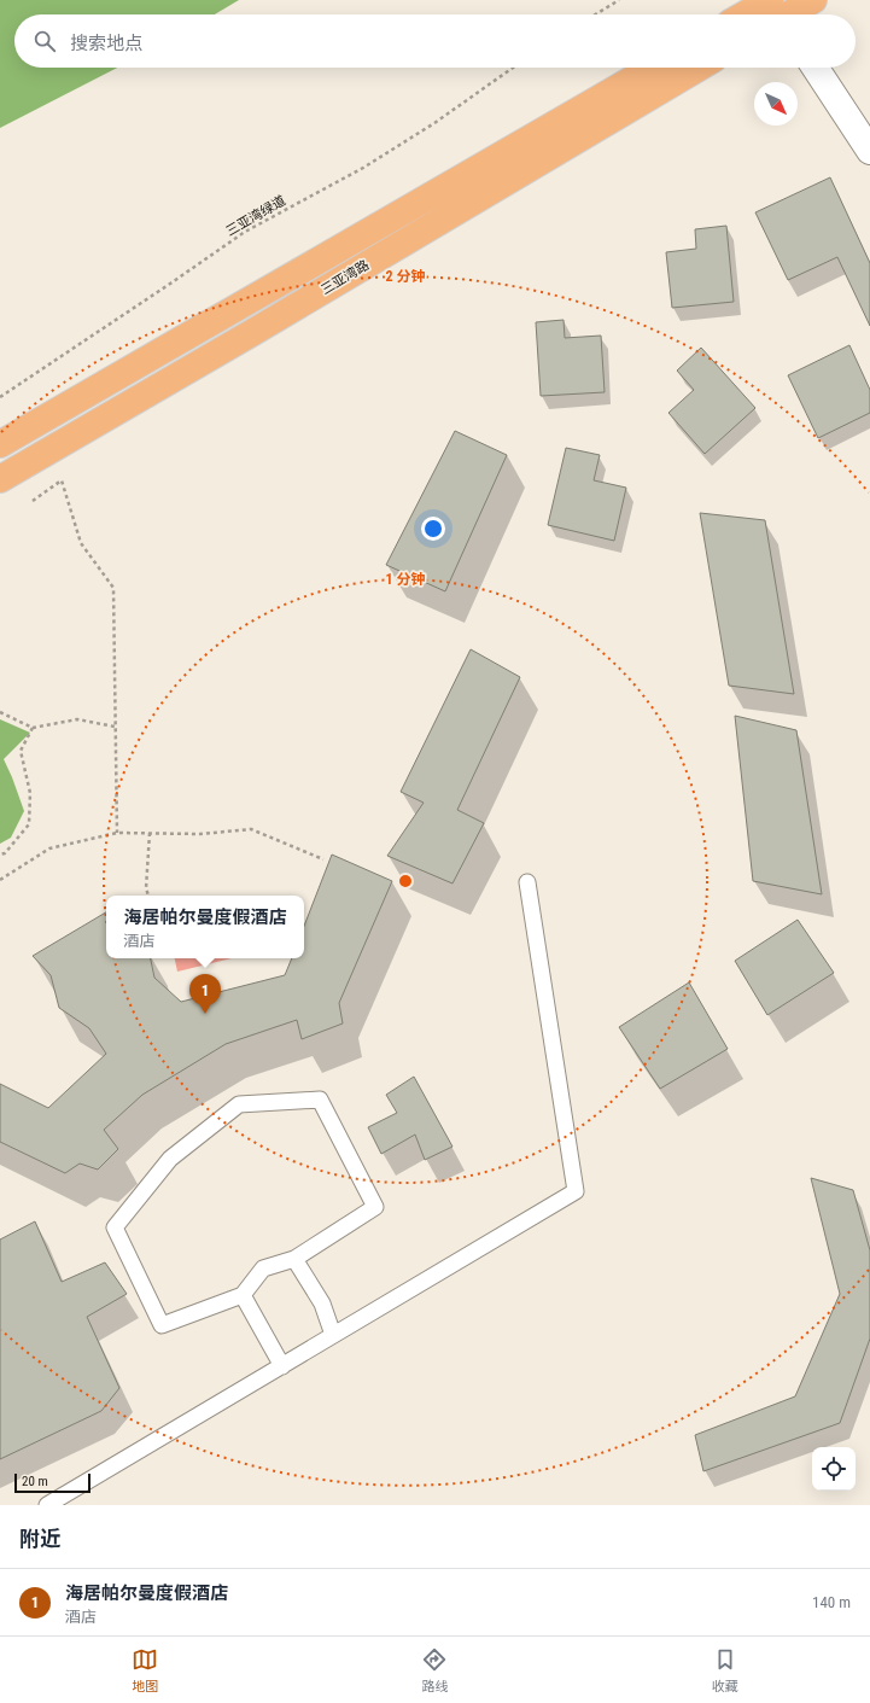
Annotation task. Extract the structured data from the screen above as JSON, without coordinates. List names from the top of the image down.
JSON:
{
  "streets": {
    "main road": ["三亚湾路"],
    "path": ["三亚湾绿道"]
  },
  "scale_bar": "20 m",
  "north": "bottom right",
  "page": {
    "search": "搜索地点",
    "popup": ["海居帕尔曼度假酒店", "酒店"],
    "pins": "1",
    "scale": "20 m",
    "heading": "附近",
    "list": [
      {
        "mark": "1",
        "name": "海居帕尔曼度假酒店",
        "note": "酒店",
        "value": "140 m"
      }
    ],
    "nav": ["地图", "路线", "收藏"]
  },
  "rings": ["2 分钟", "1 分钟"]
}
